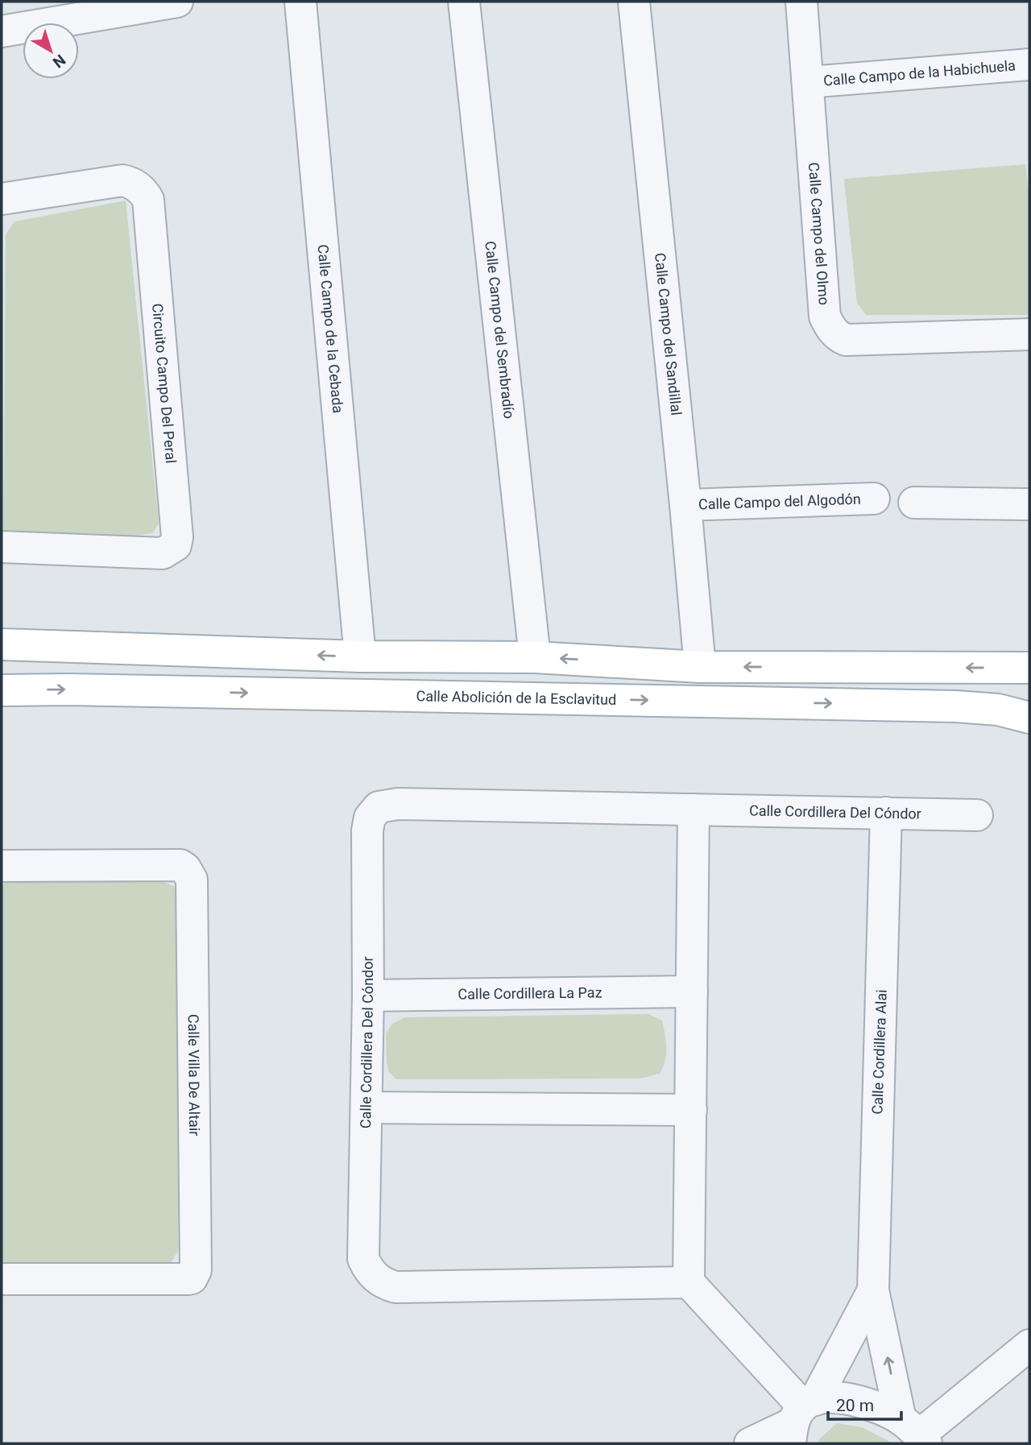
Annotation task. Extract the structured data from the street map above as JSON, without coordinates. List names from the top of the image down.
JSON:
{
  "streets": {
    "main road": ["Calle Abolición de la Esclavitud"],
    "street": [
      "Calle Campo de la Habichuela",
      "Calle Campo del Olmo",
      "Calle Campo de la Cebada",
      "Calle Campo del Sembradío",
      "Calle Campo del Sandillal",
      "Circuito Campo Del Peral",
      "Calle Campo del Algodón",
      "Calle Cordillera Del Cóndor",
      "Calle Cordillera La Paz",
      "Calle Cordillera Alai",
      "Calle Villa De Altair"
    ]
  },
  "crossings": [
    ["Calle Campo de la Habichuela", "Calle Campo del Olmo"],
    ["Calle Campo del Sandillal", "Calle Campo del Algodón"],
    ["Calle Cordillera Del Cóndor", "Calle Cordillera La Paz"],
    ["Calle Cordillera Del Cóndor", "Calle Cordillera Alai"]
  ],
  "scale_bar": "20 m",
  "north": "bottom right"
}
